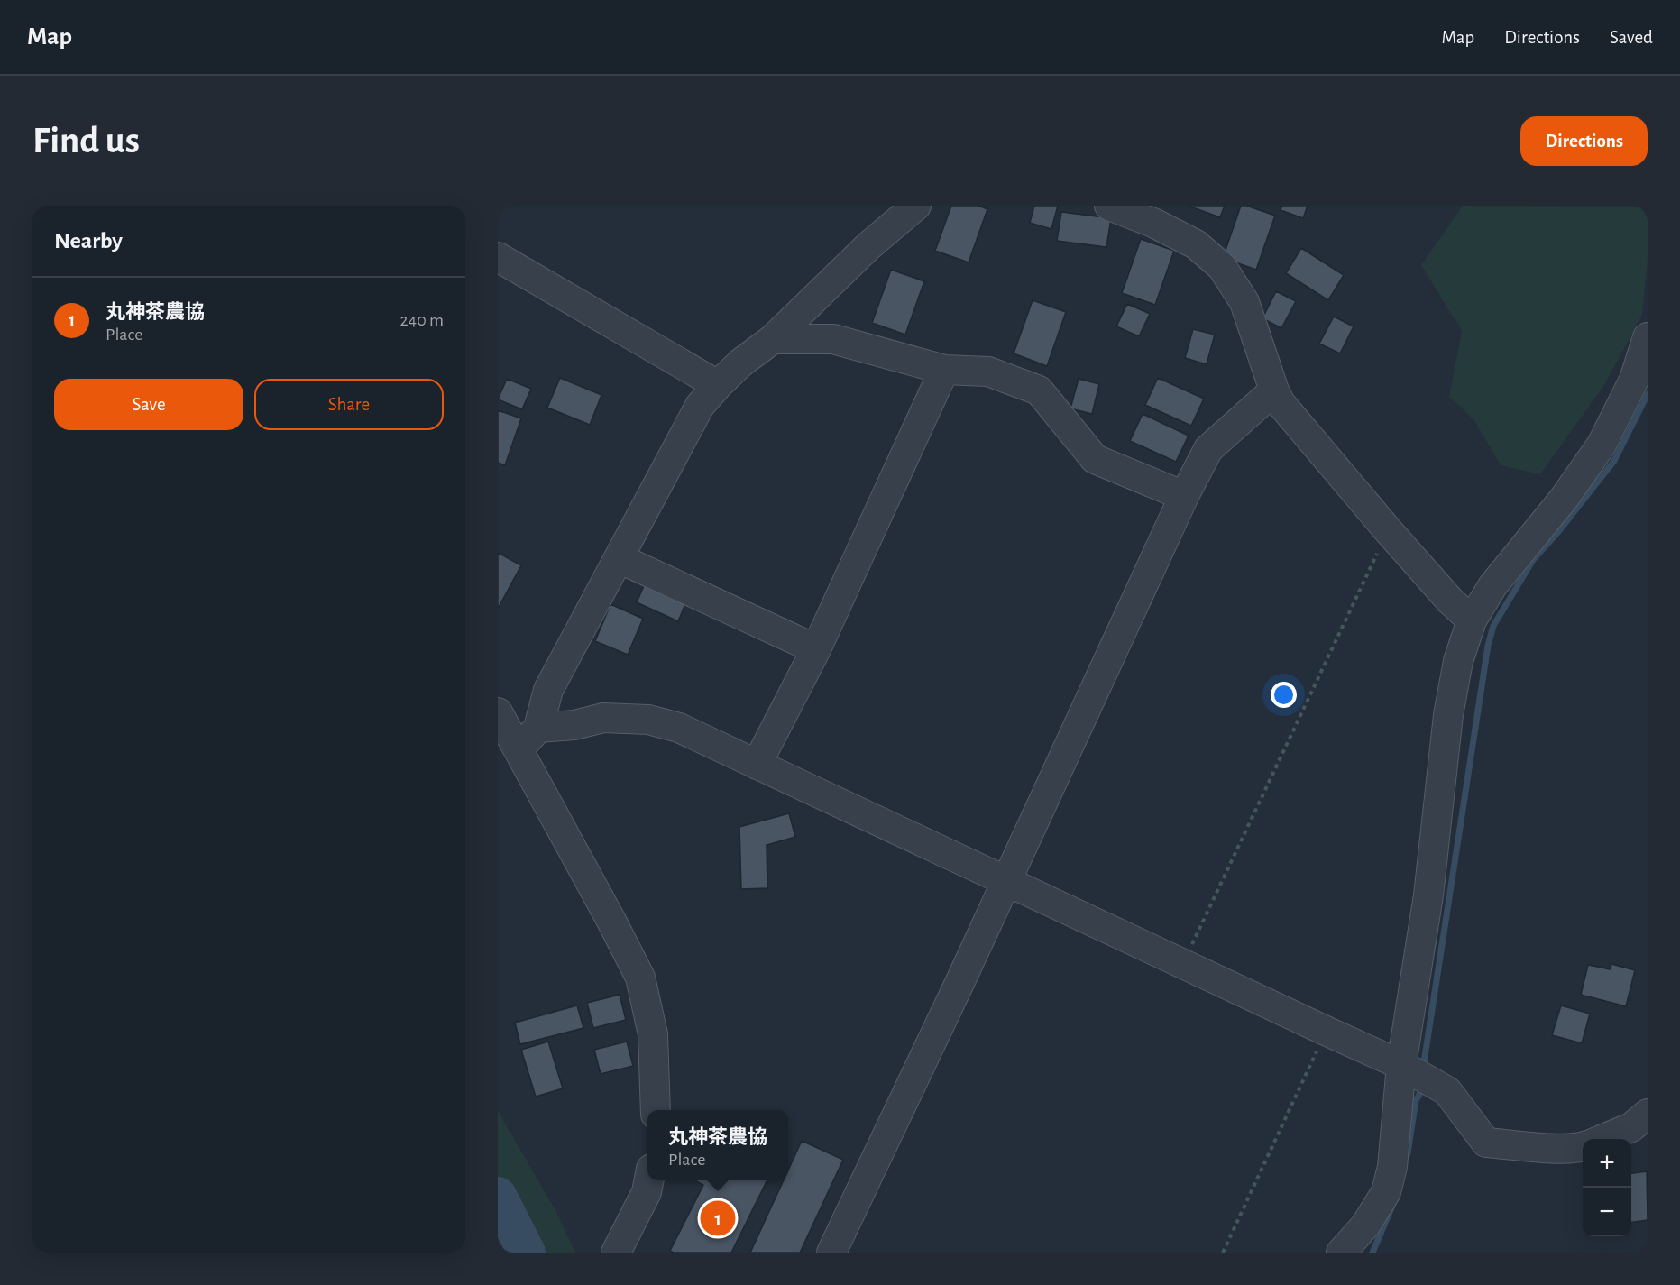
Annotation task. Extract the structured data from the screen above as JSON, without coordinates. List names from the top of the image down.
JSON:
{
  "page": {
    "header": "Map",
    "nav": ["Map", "Directions", "Saved"],
    "buttons": [
      "Directions",
      ["Save", "Share"]
    ],
    "title": "Find us",
    "heading": "Nearby",
    "list": [
      {
        "mark": "1",
        "name": "丸神茶農協",
        "note": "Place",
        "value": "240 m"
      }
    ],
    "popup": ["丸神茶農協", "Place"],
    "map_buttons": ["+", "−"],
    "pins": "1"
  }
}
